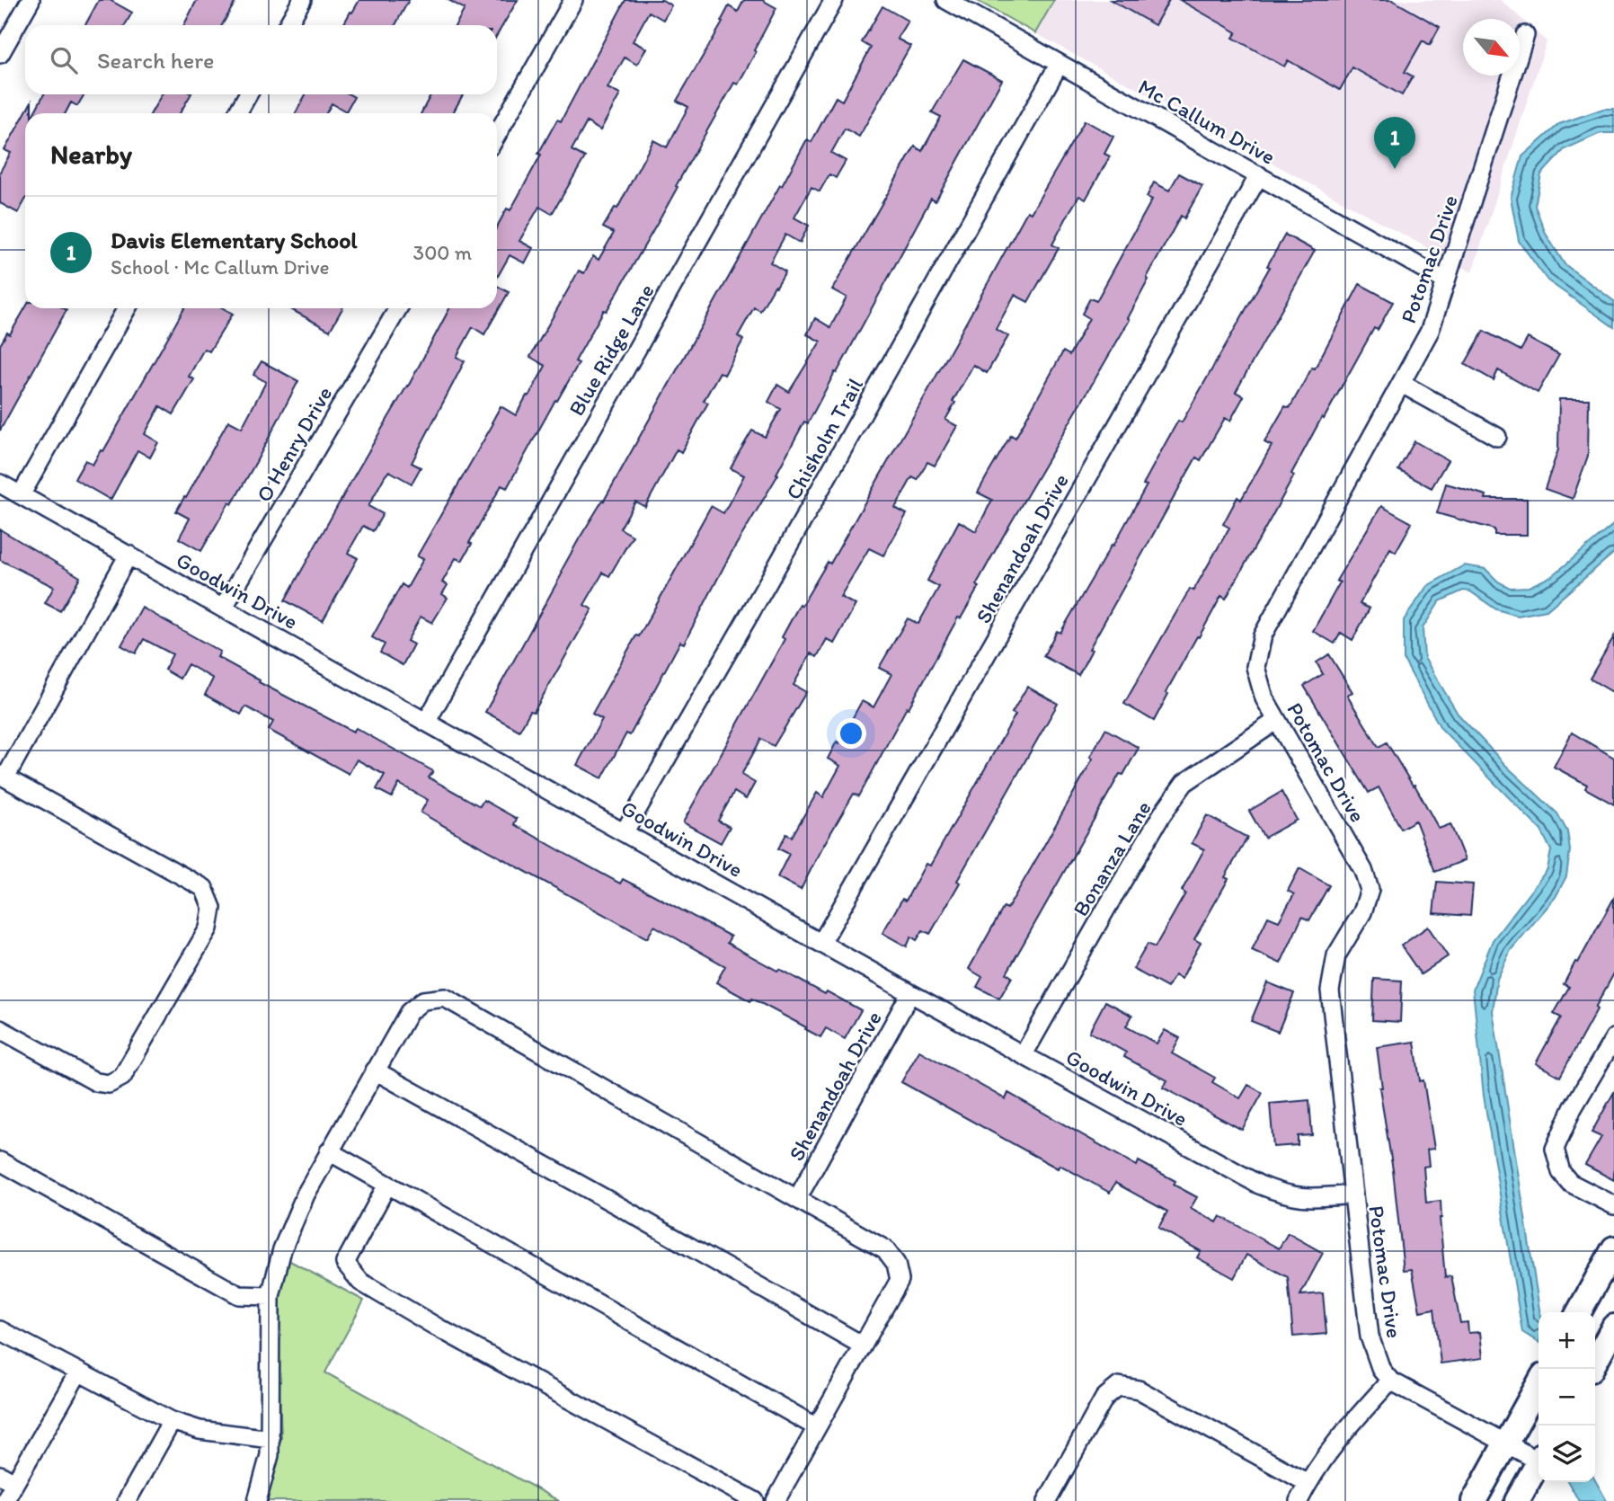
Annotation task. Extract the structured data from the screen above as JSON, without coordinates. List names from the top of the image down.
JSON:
{
  "streets": {
    "street": [
      "Mc Callum Drive",
      "Potomac Drive",
      "Blue Ridge Lane",
      "Chisholm Trail",
      "O Henry Drive",
      "Shenandoah Drive",
      "Goodwin Drive",
      "Bonanza Lane"
    ]
  },
  "crossings": [
    ["Mc Callum Drive", "Potomac Drive"],
    ["Mc Callum Drive", "Chisholm Trail"],
    ["Mc Callum Drive", "Shenandoah Drive"],
    ["Potomac Drive", "Goodwin Drive"],
    ["Potomac Drive", "Bonanza Lane"],
    ["Blue Ridge Lane", "Goodwin Drive"],
    ["Chisholm Trail", "Goodwin Drive"],
    ["O Henry Drive", "Goodwin Drive"],
    ["Shenandoah Drive", "Goodwin Drive"],
    ["Goodwin Drive", "Bonanza Lane"]
  ],
  "north": "bottom right",
  "page": {
    "search": "Search here",
    "heading": "Nearby",
    "pins": "1",
    "list": [
      {
        "mark": "1",
        "name": "Davis Elementary School",
        "note": "School · Mc Callum Drive",
        "value": "300 m"
      }
    ],
    "map_buttons": ["+", "−"]
  }
}
